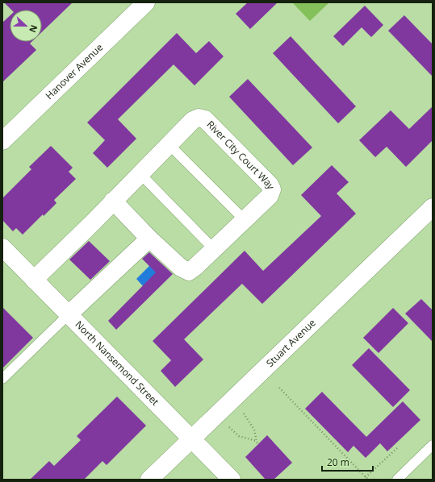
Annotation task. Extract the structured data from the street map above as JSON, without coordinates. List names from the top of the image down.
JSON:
{
  "streets": {
    "street": [
      "Hanover Avenue",
      "River City Court Way",
      "Stuart Avenue",
      "North Nansemond Street"
    ]
  },
  "crossings": [
    ["River City Court Way", "North Nansemond Street"],
    ["Stuart Avenue", "North Nansemond Street"]
  ],
  "scale_bar": "20 m",
  "north": "right"
}
